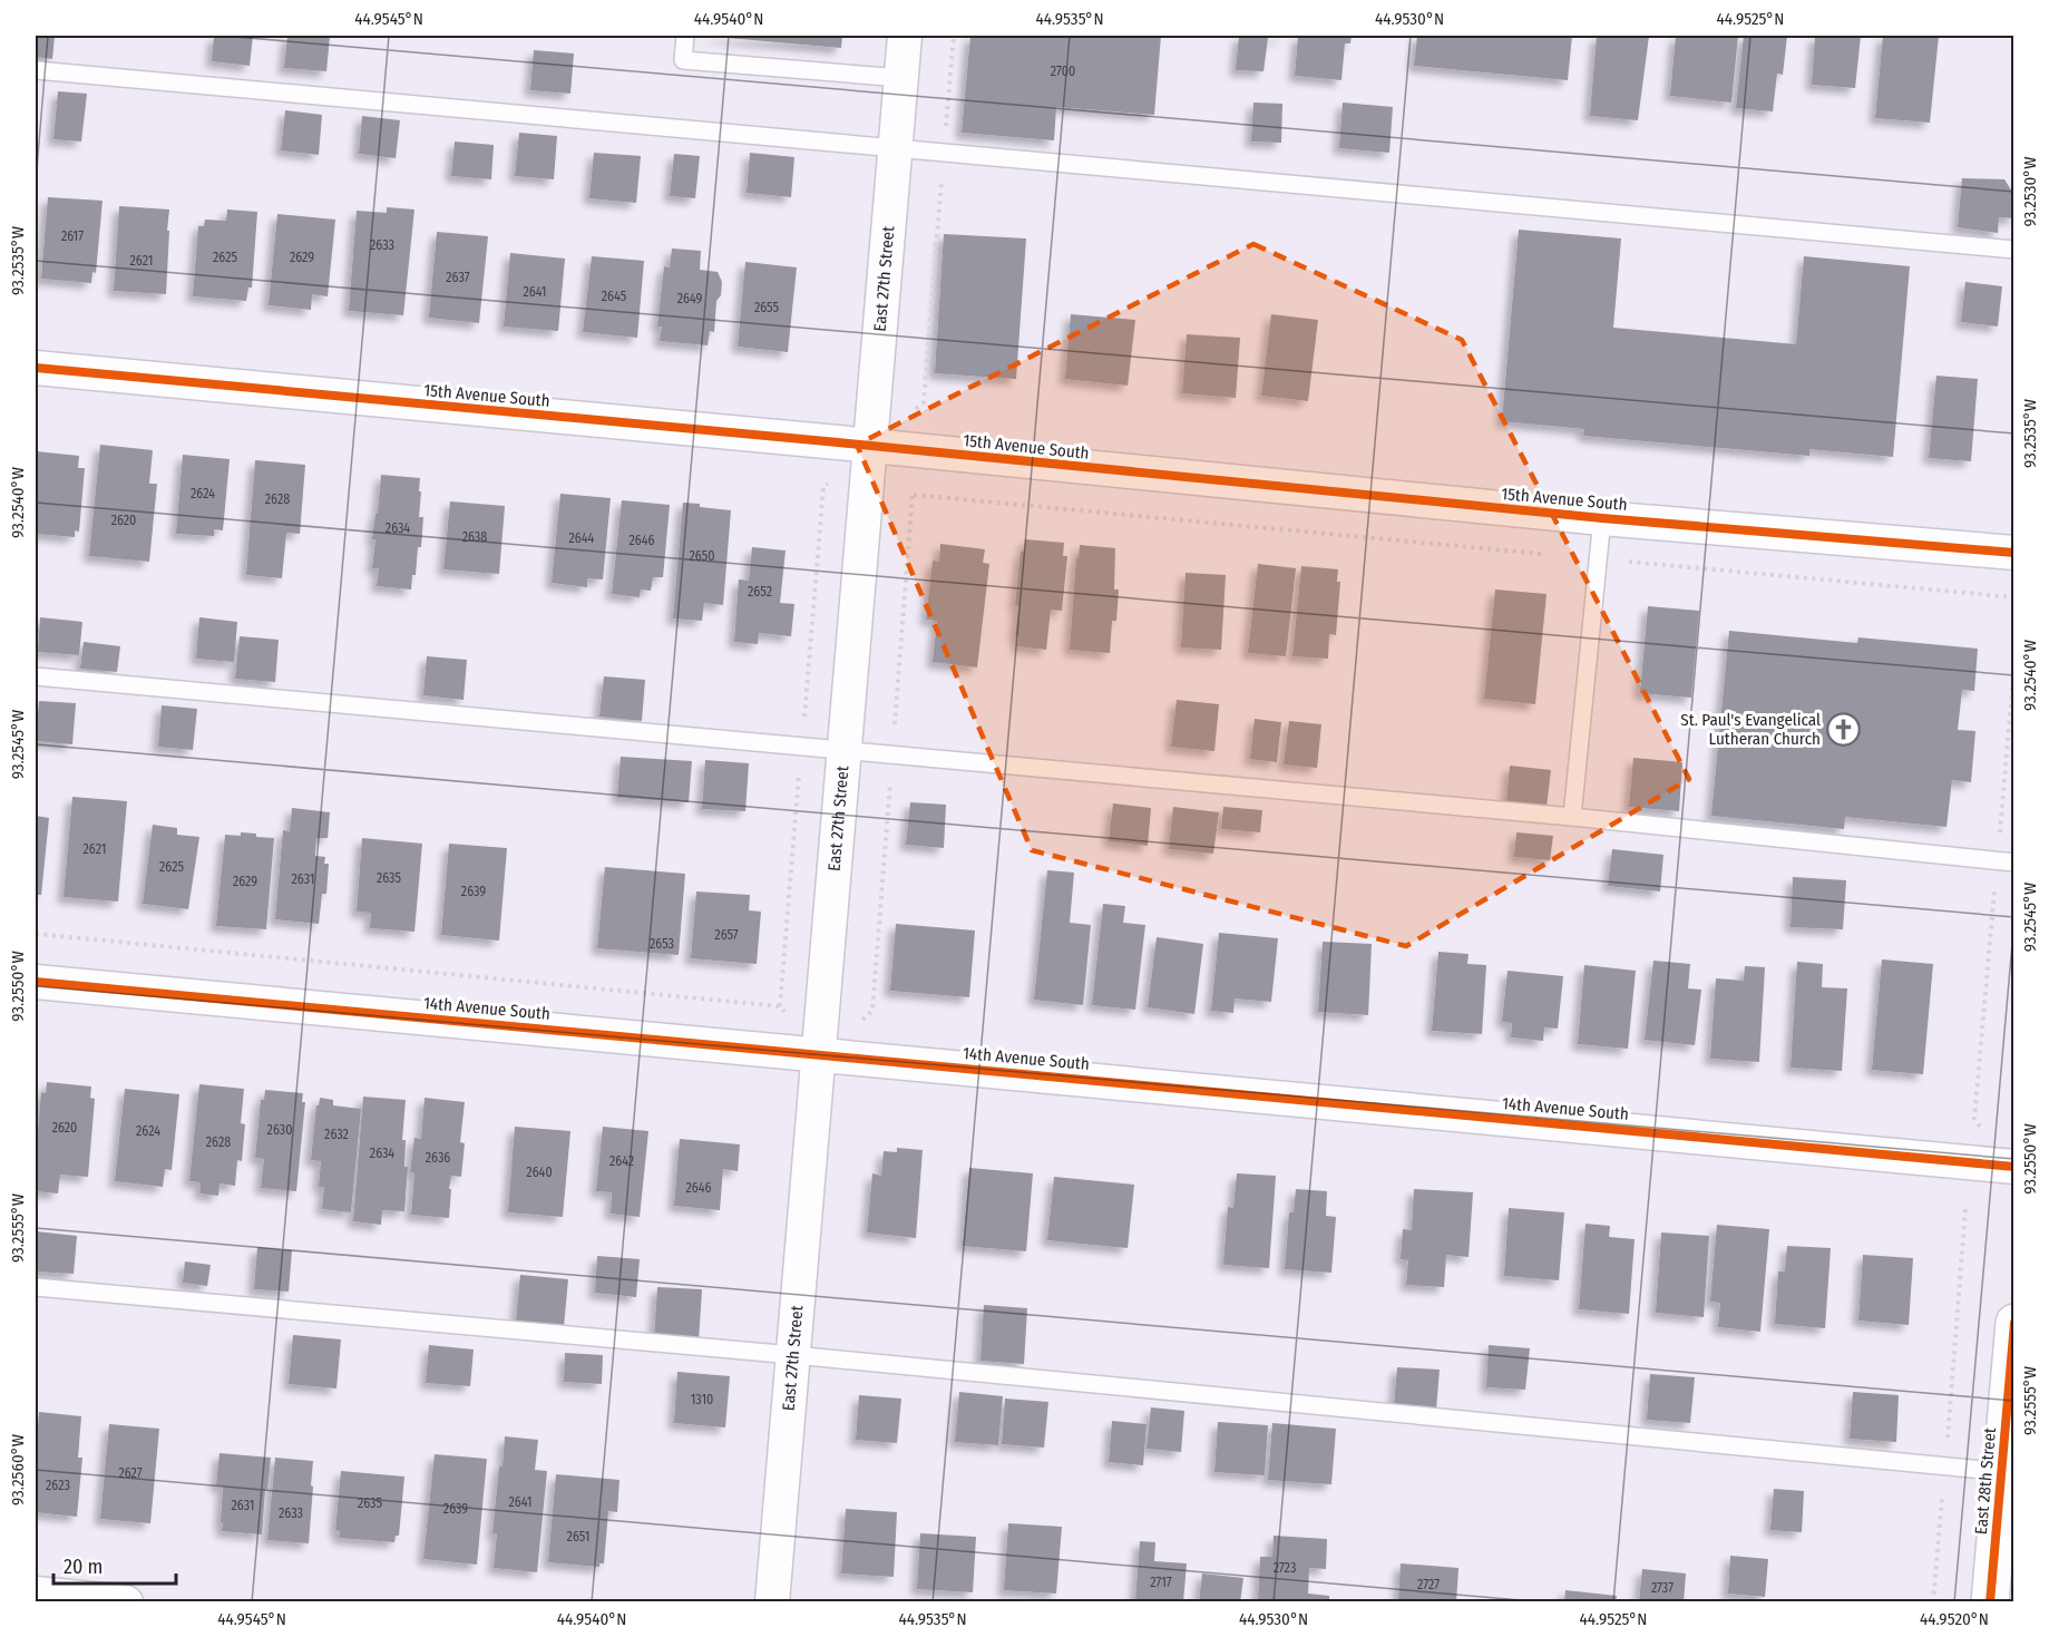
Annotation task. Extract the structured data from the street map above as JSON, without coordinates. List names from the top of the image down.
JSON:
{
  "streets": {
    "street": [
      "East 27th Street",
      "15th Avenue South",
      "14th Avenue South",
      "East 28th Street"
    ]
  },
  "crossings": [
    ["East 27th Street", "15th Avenue South"],
    ["East 27th Street", "14th Avenue South"]
  ],
  "places": {
    "church": ["St. Paul's Evangelical Lutheran Church"]
  },
  "house_numbers": [
    "2700",
    "2617",
    "2633",
    "2625",
    "2629",
    "2621",
    "2637",
    "2641",
    "2645",
    "2649",
    "2655",
    "2624",
    "2628",
    "2620",
    "2634",
    "2638",
    "2644",
    "2646",
    "2650",
    "2652",
    "2621",
    "2625",
    "2635",
    "2631",
    "2629",
    "2639",
    "2657",
    "2653",
    "2620",
    "2630",
    "2624",
    "2632",
    "2628",
    "2634",
    "2636",
    "2642",
    "2640",
    "2646",
    "1310",
    "2627",
    "2623",
    "2641",
    "2635",
    "2631",
    "2639",
    "2633",
    "2651",
    "2723",
    "2717",
    "2727",
    "2737"
  ],
  "scale_bar": "20 m",
  "coordinates": [
    "44.9545°N",
    "44.9540°N",
    "44.9535°N",
    "44.9530°N",
    "44.9525°N",
    "93.2530°W",
    "93.2535°W",
    "93.2540°W",
    "93.2545°W",
    "93.2550°W",
    "93.2555°W",
    "93.2560°W",
    "44.9520°N"
  ]
}
